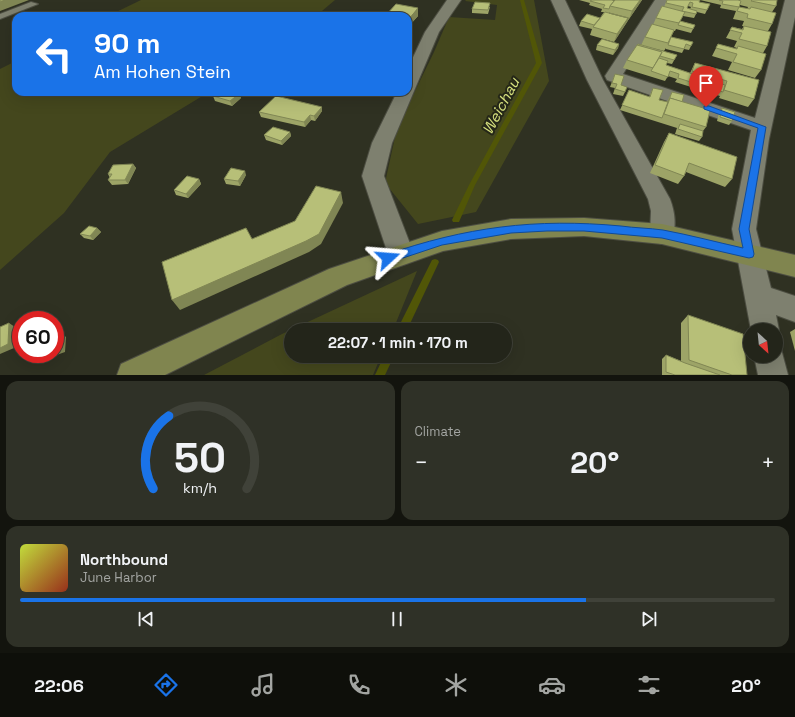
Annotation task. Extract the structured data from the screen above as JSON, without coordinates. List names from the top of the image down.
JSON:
{
  "water": ["Weichau"],
  "north": "bottom right",
  "page": {
    "turn": ["90 m", "Am Hohen Stein"],
    "limit": "60",
    "trip": "22:07 · 1 min · 170 m",
    "tile": "Climate",
    "heat": ["−", "20°", "+"],
    "song": ["Northbound", "June Harbor"],
    "tabs": ["22:06", "20°"],
    "gauge": ["50", "km/h"]
  }
}
